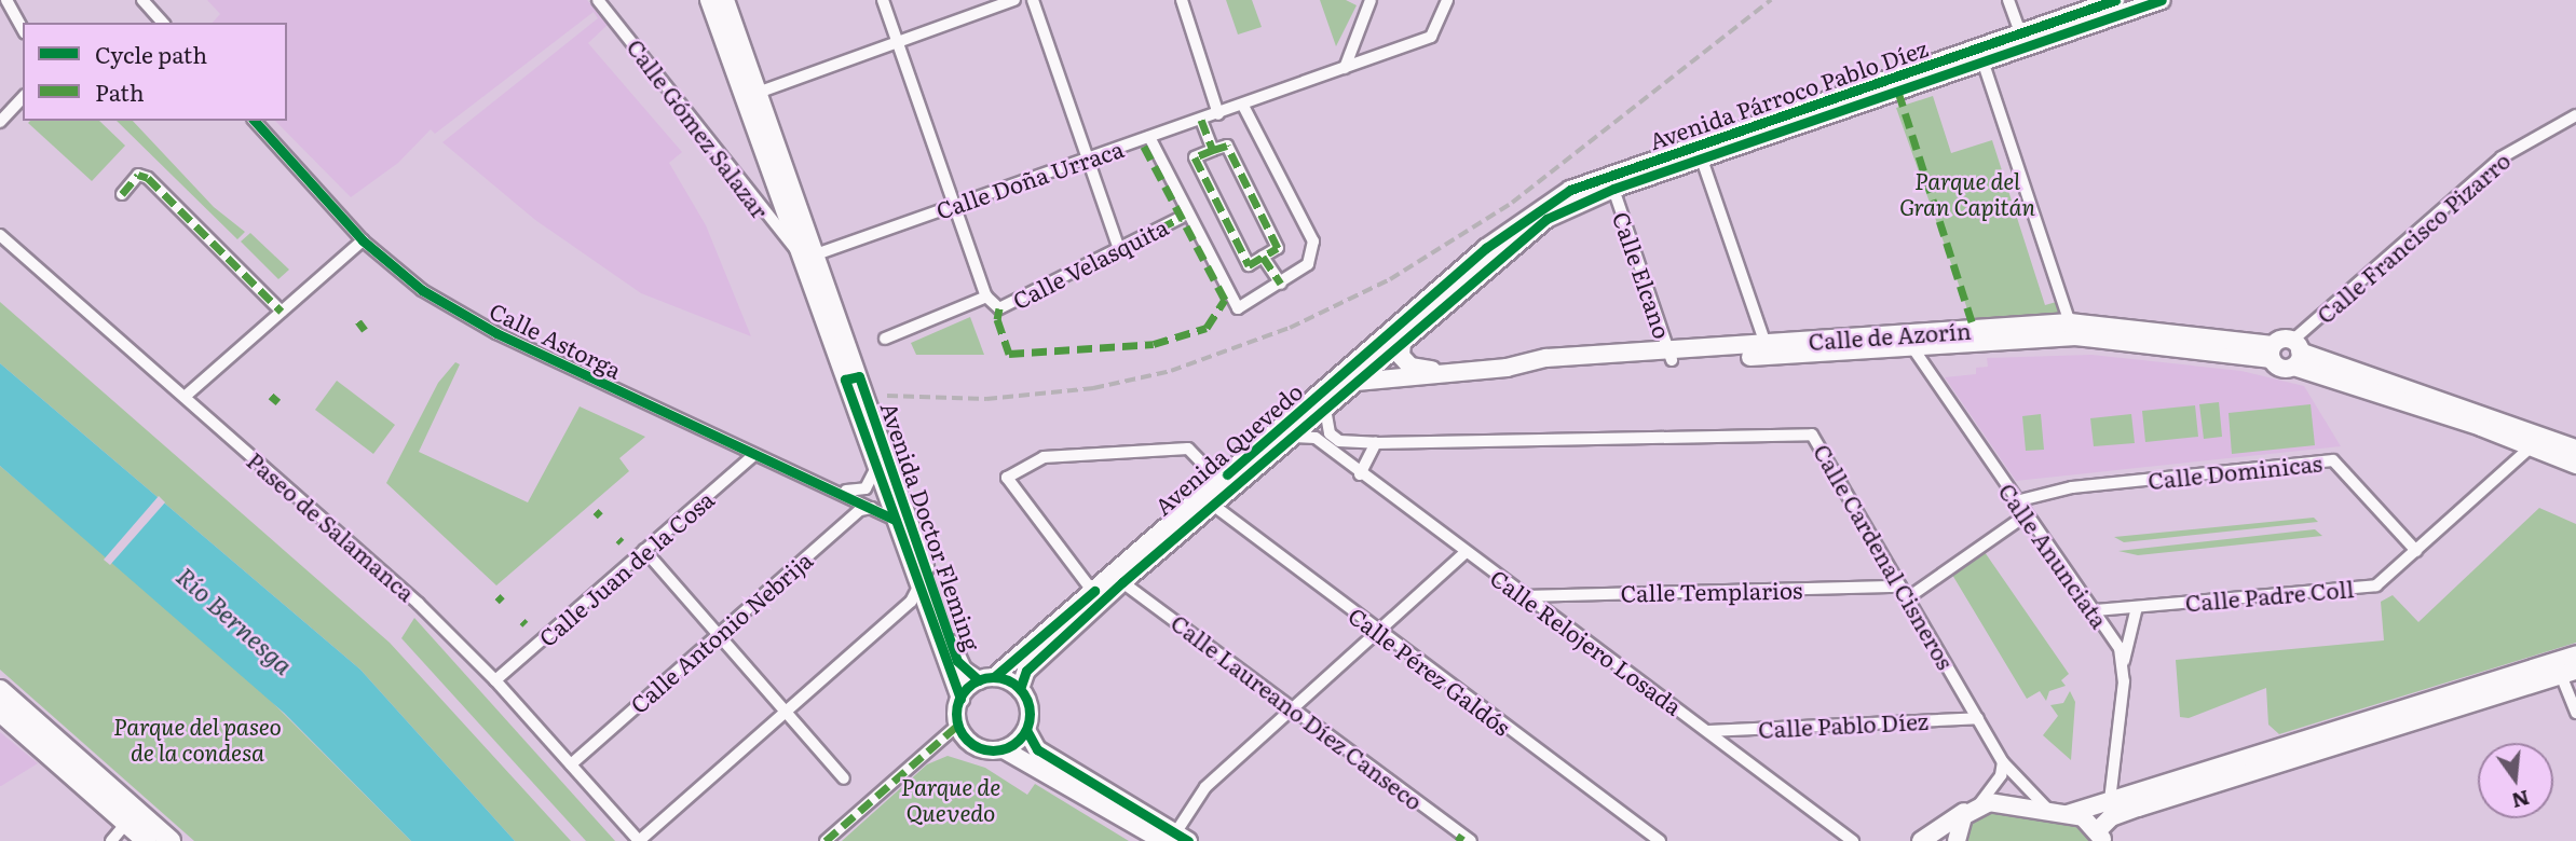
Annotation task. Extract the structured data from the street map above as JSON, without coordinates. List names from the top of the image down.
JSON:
{
  "streets": {
    "main road": [
      "Avenida Párroco Pablo Díez",
      "Calle de Azorín",
      "Avenida Quevedo",
      "Avenida Doctor Fleming"
    ],
    "street": [
      "Calle Gómez Salazar",
      "Calle Doña Urraca",
      "Calle Francisco Pizarro",
      "Calle Velasquita",
      "Calle Elcano",
      "Calle Astorga",
      "Calle Dominicas",
      "Paseo de Salamanca",
      "Calle Anunciata",
      "Calle Cardenal Cisneros",
      "Calle Juan de la Cosa",
      "Calle Templarios",
      "Calle Padre Coll",
      "Calle Antonio Nebrija",
      "Calle Relojero Losada",
      "Calle Pérez Galdós",
      "Calle Laureano Díez Canseco",
      "Calle Pablo Díez"
    ]
  },
  "crossings": [
    ["Avenida Párroco Pablo Díez", "Calle Elcano"],
    ["Avenida Párroco Pablo Díez", "Avenida Quevedo"],
    ["Calle Gómez Salazar", "Calle Doña Urraca"],
    ["Calle Gómez Salazar", "Avenida Doctor Fleming"],
    ["Calle Doña Urraca", "Avenida Doctor Fleming"],
    ["Calle Elcano", "Calle de Azorín"],
    ["Calle de Azorín", "Avenida Quevedo"],
    ["Calle de Azorín", "Calle Anunciata"],
    ["Calle Astorga", "Avenida Doctor Fleming"],
    ["Calle Astorga", "Calle Juan de la Cosa"],
    ["Calle Astorga", "Calle Antonio Nebrija"],
    ["Avenida Quevedo", "Avenida Doctor Fleming"],
    ["Avenida Quevedo", "Calle Cardenal Cisneros"],
    ["Avenida Quevedo", "Calle Relojero Losada"],
    ["Avenida Quevedo", "Calle Pérez Galdós"],
    ["Avenida Quevedo", "Calle Laureano Díez Canseco"],
    ["Calle Dominicas", "Calle Anunciata"],
    ["Calle Dominicas", "Calle Padre Coll"],
    ["Paseo de Salamanca", "Calle Juan de la Cosa"],
    ["Paseo de Salamanca", "Calle Antonio Nebrija"],
    ["Calle Anunciata", "Calle Padre Coll"],
    ["Calle Cardenal Cisneros", "Calle Templarios"],
    ["Calle Cardenal Cisneros", "Calle Pablo Díez"],
    ["Calle Templarios", "Calle Relojero Losada"],
    ["Calle Relojero Losada", "Calle Pablo Díez"]
  ],
  "water": ["Río Bernesga"],
  "parks": ["Parque del Gran Capitán", "Parque del paseo de la condesa", "Parque de Quevedo"],
  "legend": ["Cycle path", "Path"],
  "north": "bottom"
}
